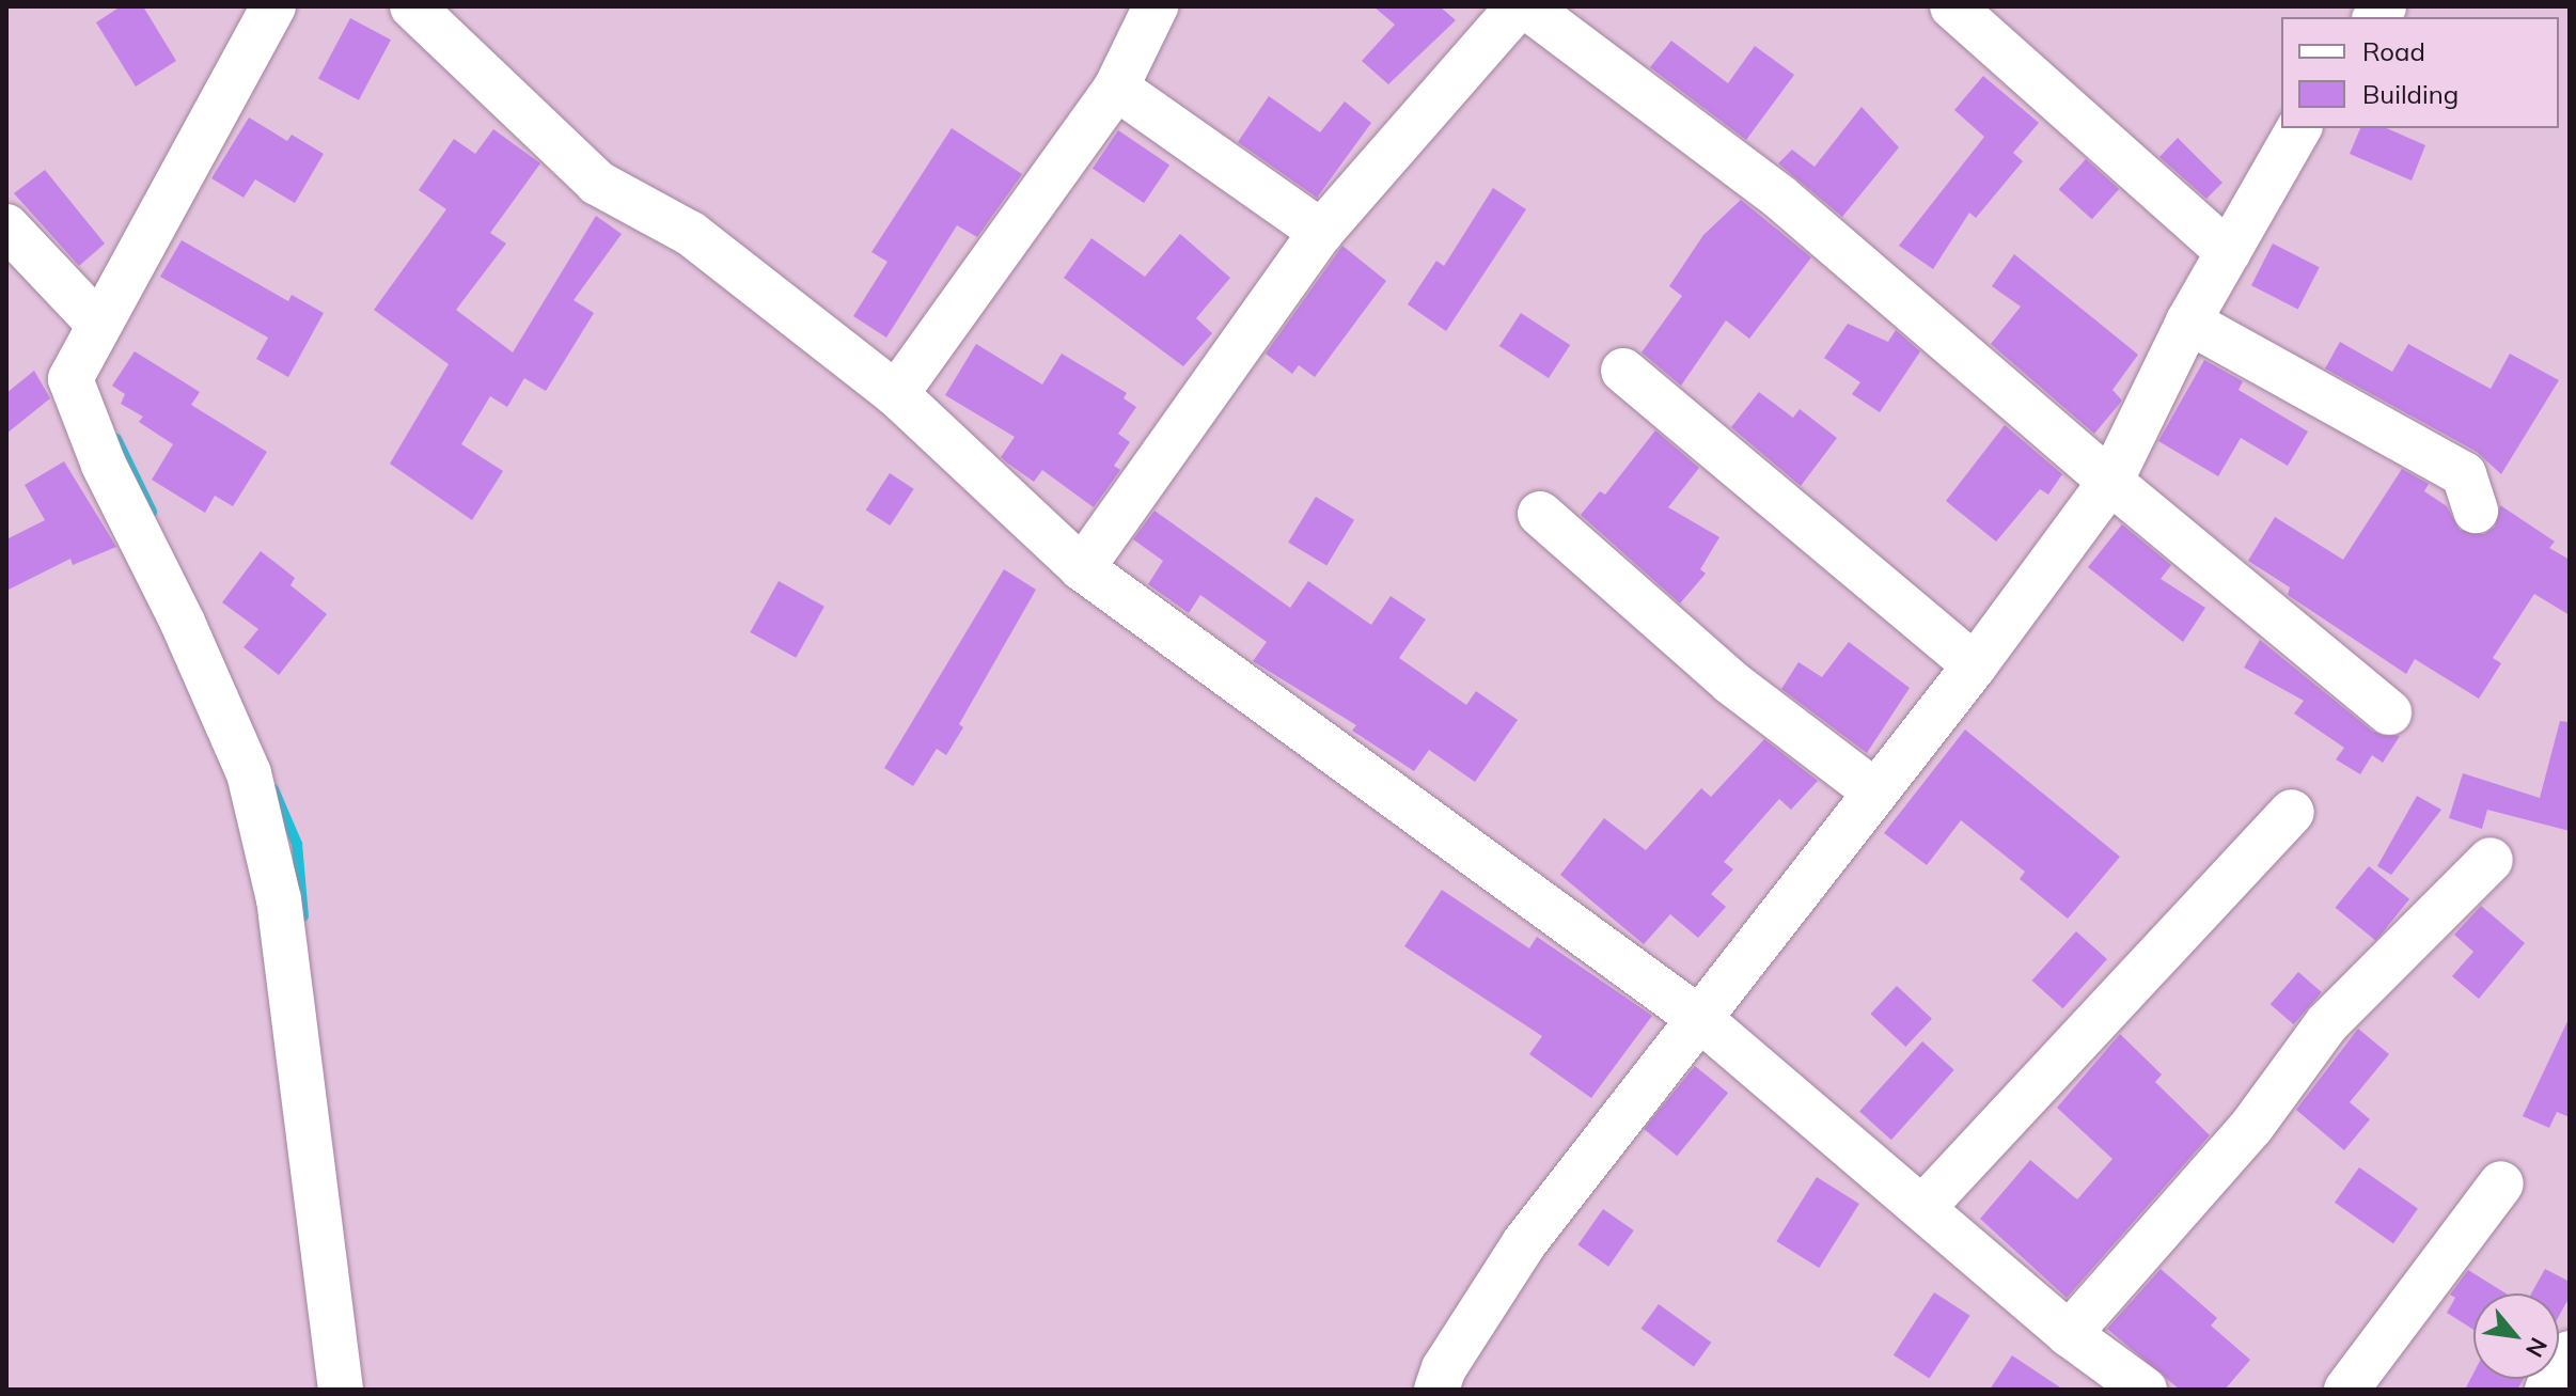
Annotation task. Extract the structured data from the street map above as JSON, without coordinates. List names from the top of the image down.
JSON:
{
  "legend": ["Road", "Building"],
  "north": "bottom right"
}
